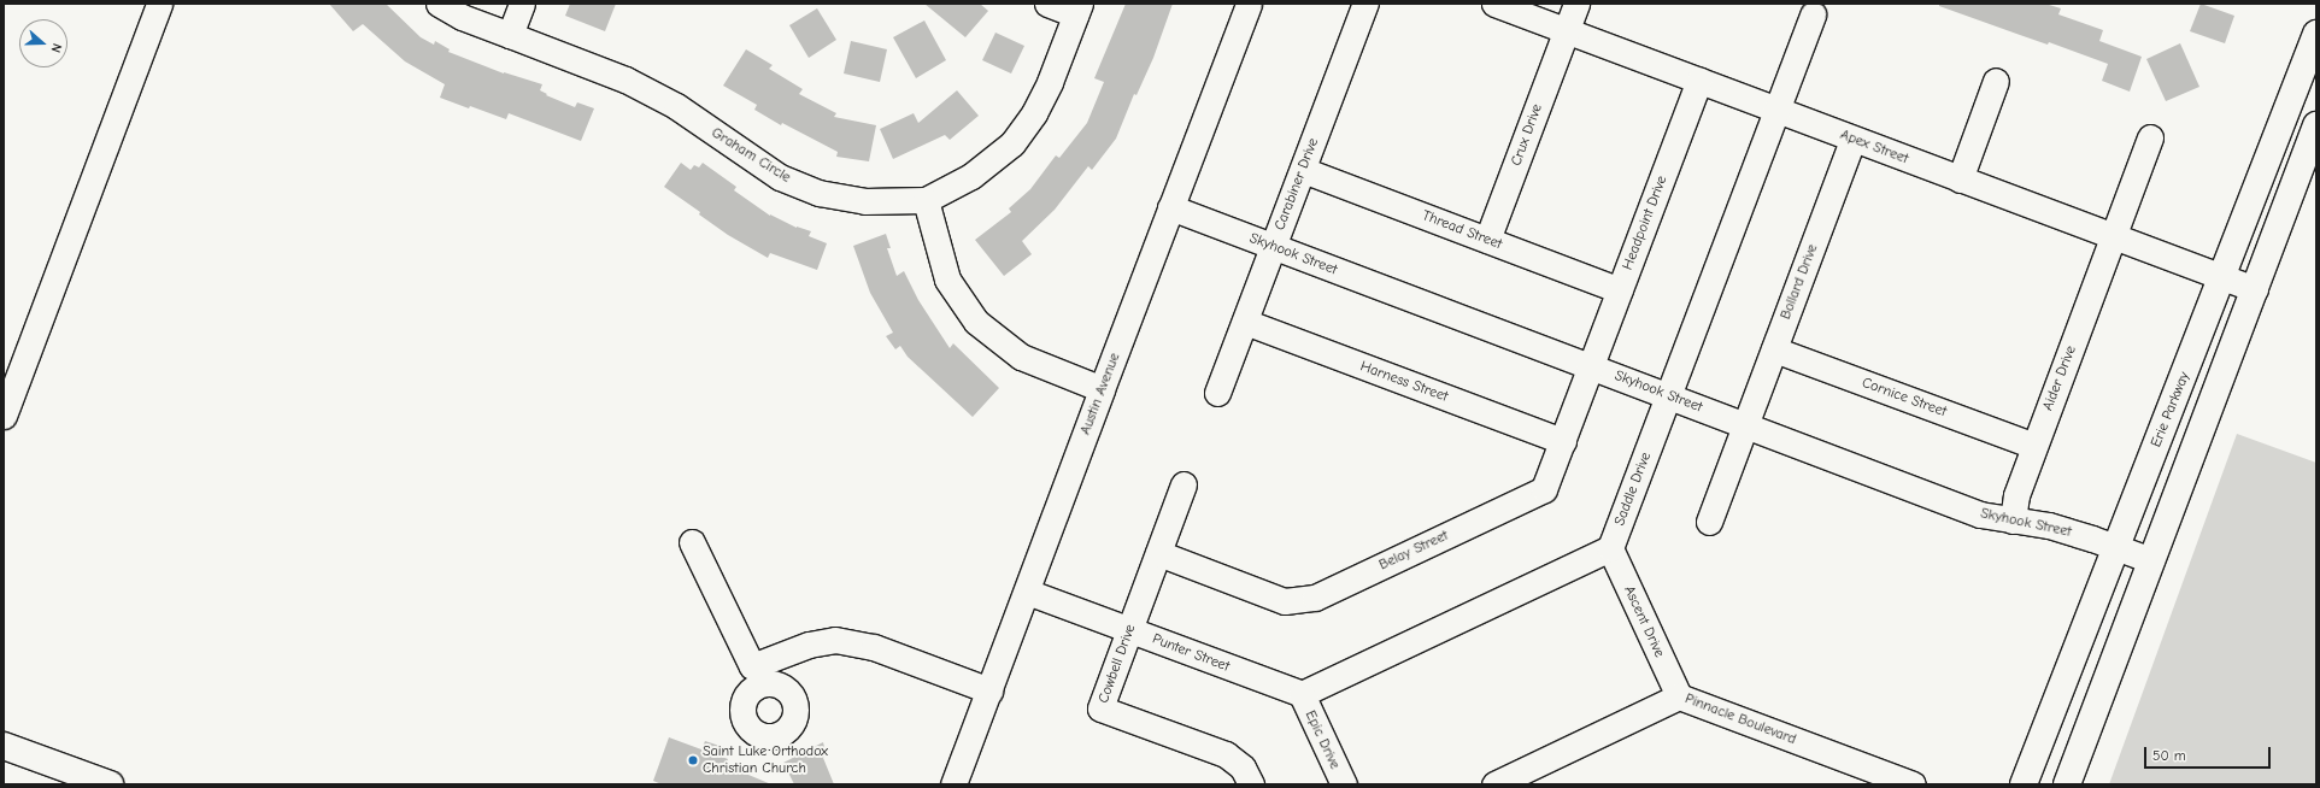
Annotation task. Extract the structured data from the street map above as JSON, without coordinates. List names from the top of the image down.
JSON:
{
  "streets": {
    "main road": ["Erie Parkway"],
    "street": [
      "Crux Drive",
      "Apex Street",
      "Graham Circle",
      "Carabiner Drive",
      "Headpoint Drive",
      "Thread Street",
      "Skyhook Street",
      "Bollard Drive",
      "Aider Drive",
      "Harness Street",
      "Austin Avenue",
      "Cornice Street",
      "Saddle Drive",
      "Belay Street",
      "Ascent Drive",
      "Punter Street",
      "Cowbell Drive",
      "Pinnacle Boulevard",
      "Epic Drive"
    ]
  },
  "crossings": [
    ["Crux Drive", "Apex Street"],
    ["Crux Drive", "Thread Street"],
    ["Apex Street", "Headpoint Drive"],
    ["Apex Street", "Bollard Drive"],
    ["Apex Street", "Aider Drive"],
    ["Apex Street", "Erie Parkway"],
    ["Apex Street", "Saddle Drive"],
    ["Carabiner Drive", "Thread Street"],
    ["Carabiner Drive", "Skyhook Street"],
    ["Carabiner Drive", "Harness Street"],
    ["Headpoint Drive", "Thread Street"],
    ["Headpoint Drive", "Skyhook Street"],
    ["Headpoint Drive", "Belay Street"],
    ["Skyhook Street", "Bollard Drive"],
    ["Skyhook Street", "Aider Drive"],
    ["Skyhook Street", "Austin Avenue"],
    ["Skyhook Street", "Erie Parkway"],
    ["Skyhook Street", "Saddle Drive"],
    ["Skyhook Street", "Belay Street"],
    ["Bollard Drive", "Cornice Street"],
    ["Aider Drive", "Cornice Street"],
    ["Harness Street", "Belay Street"],
    ["Austin Avenue", "Punter Street"],
    ["Saddle Drive", "Ascent Drive"],
    ["Belay Street", "Cowbell Drive"],
    ["Ascent Drive", "Pinnacle Boulevard"],
    ["Punter Street", "Cowbell Drive"],
    ["Punter Street", "Epic Drive"]
  ],
  "places": ["Saint Luke Orthodox Christian Church"],
  "scale_bar": "50 m",
  "north": "right"
}
